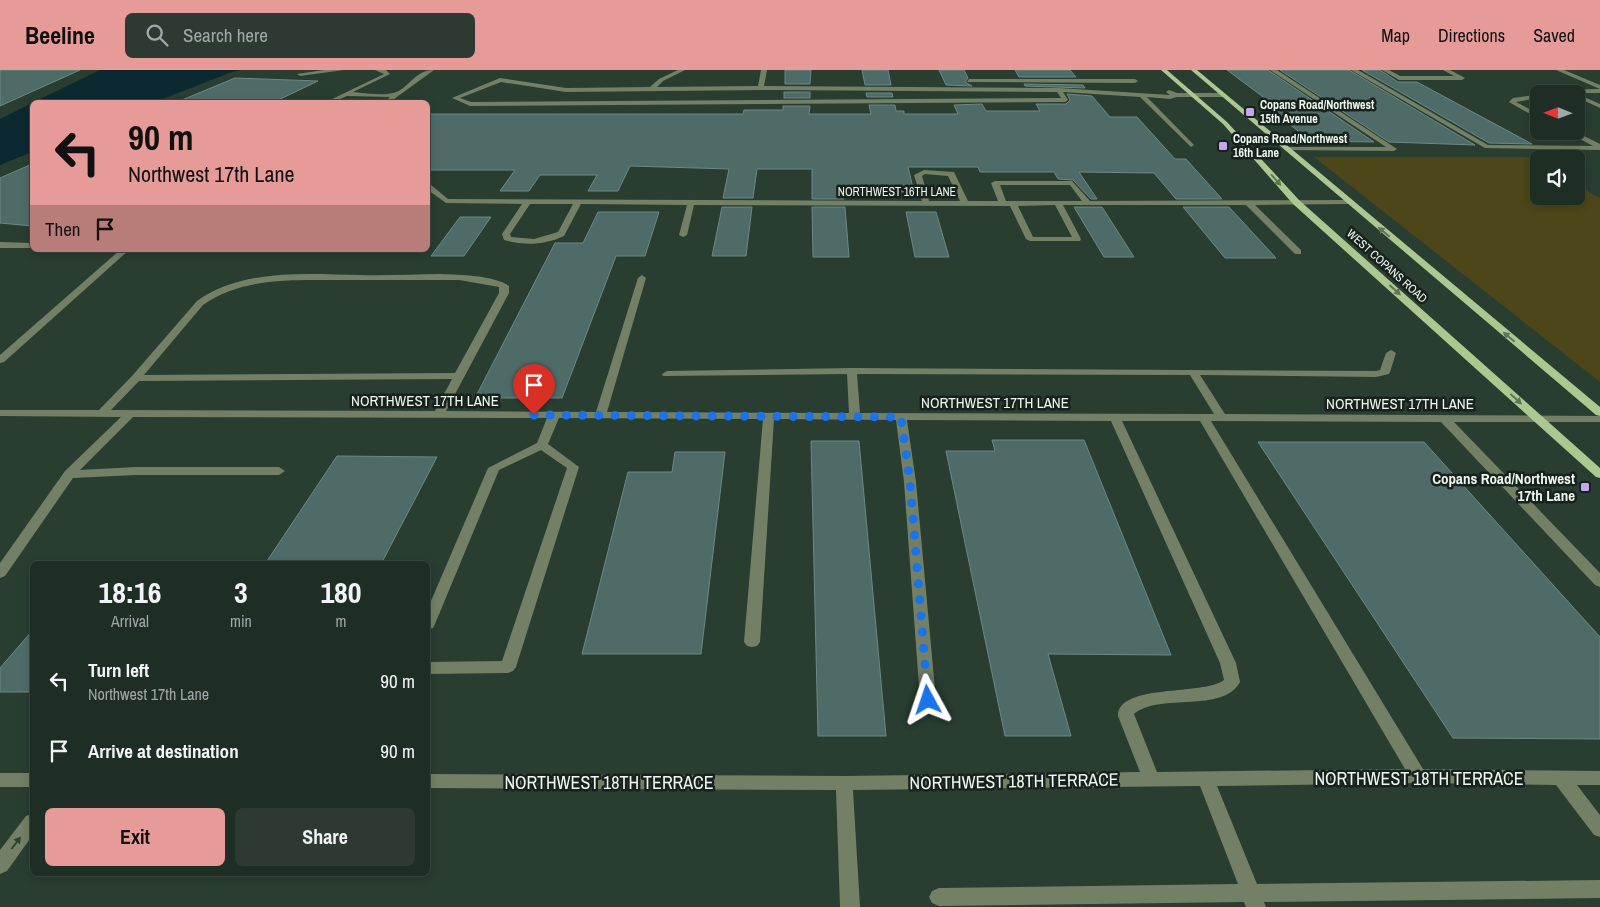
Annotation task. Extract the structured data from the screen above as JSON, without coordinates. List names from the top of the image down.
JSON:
{
  "streets": {
    "main road": ["WEST COPANS ROAD"],
    "street": ["NORTHWEST 16TH LANE", "NORTHWEST 17TH LANE", "NORTHWEST 18TH TERRACE"]
  },
  "crossings": [
    ["NORTHWEST 16TH LANE", "WEST COPANS ROAD"],
    ["WEST COPANS ROAD", "NORTHWEST 17TH LANE"]
  ],
  "places": {
    "transit": ["Copans Road/Northwest 15th Avenue", "Copans Road/Northwest 16th Lane", "Copans Road/Northwest 17th Lane"]
  },
  "north": "left",
  "page": {
    "header": "Beeline",
    "search": "Search here",
    "nav": ["Map", "Directions", "Saved"],
    "turn": ["90 m", "Northwest 17th Lane"],
    "then": "Then",
    "eta": [
      "18:16",
      "Arrival",
      "3",
      "min",
      "180",
      "m"
    ],
    "list": [
      {
        "name": "Turn left",
        "note": "Northwest 17th Lane",
        "value": "90 m"
      },
      {
        "name": "Arrive at destination",
        "value": "90 m"
      }
    ],
    "buttons": ["Exit", "Share"]
  }
}
